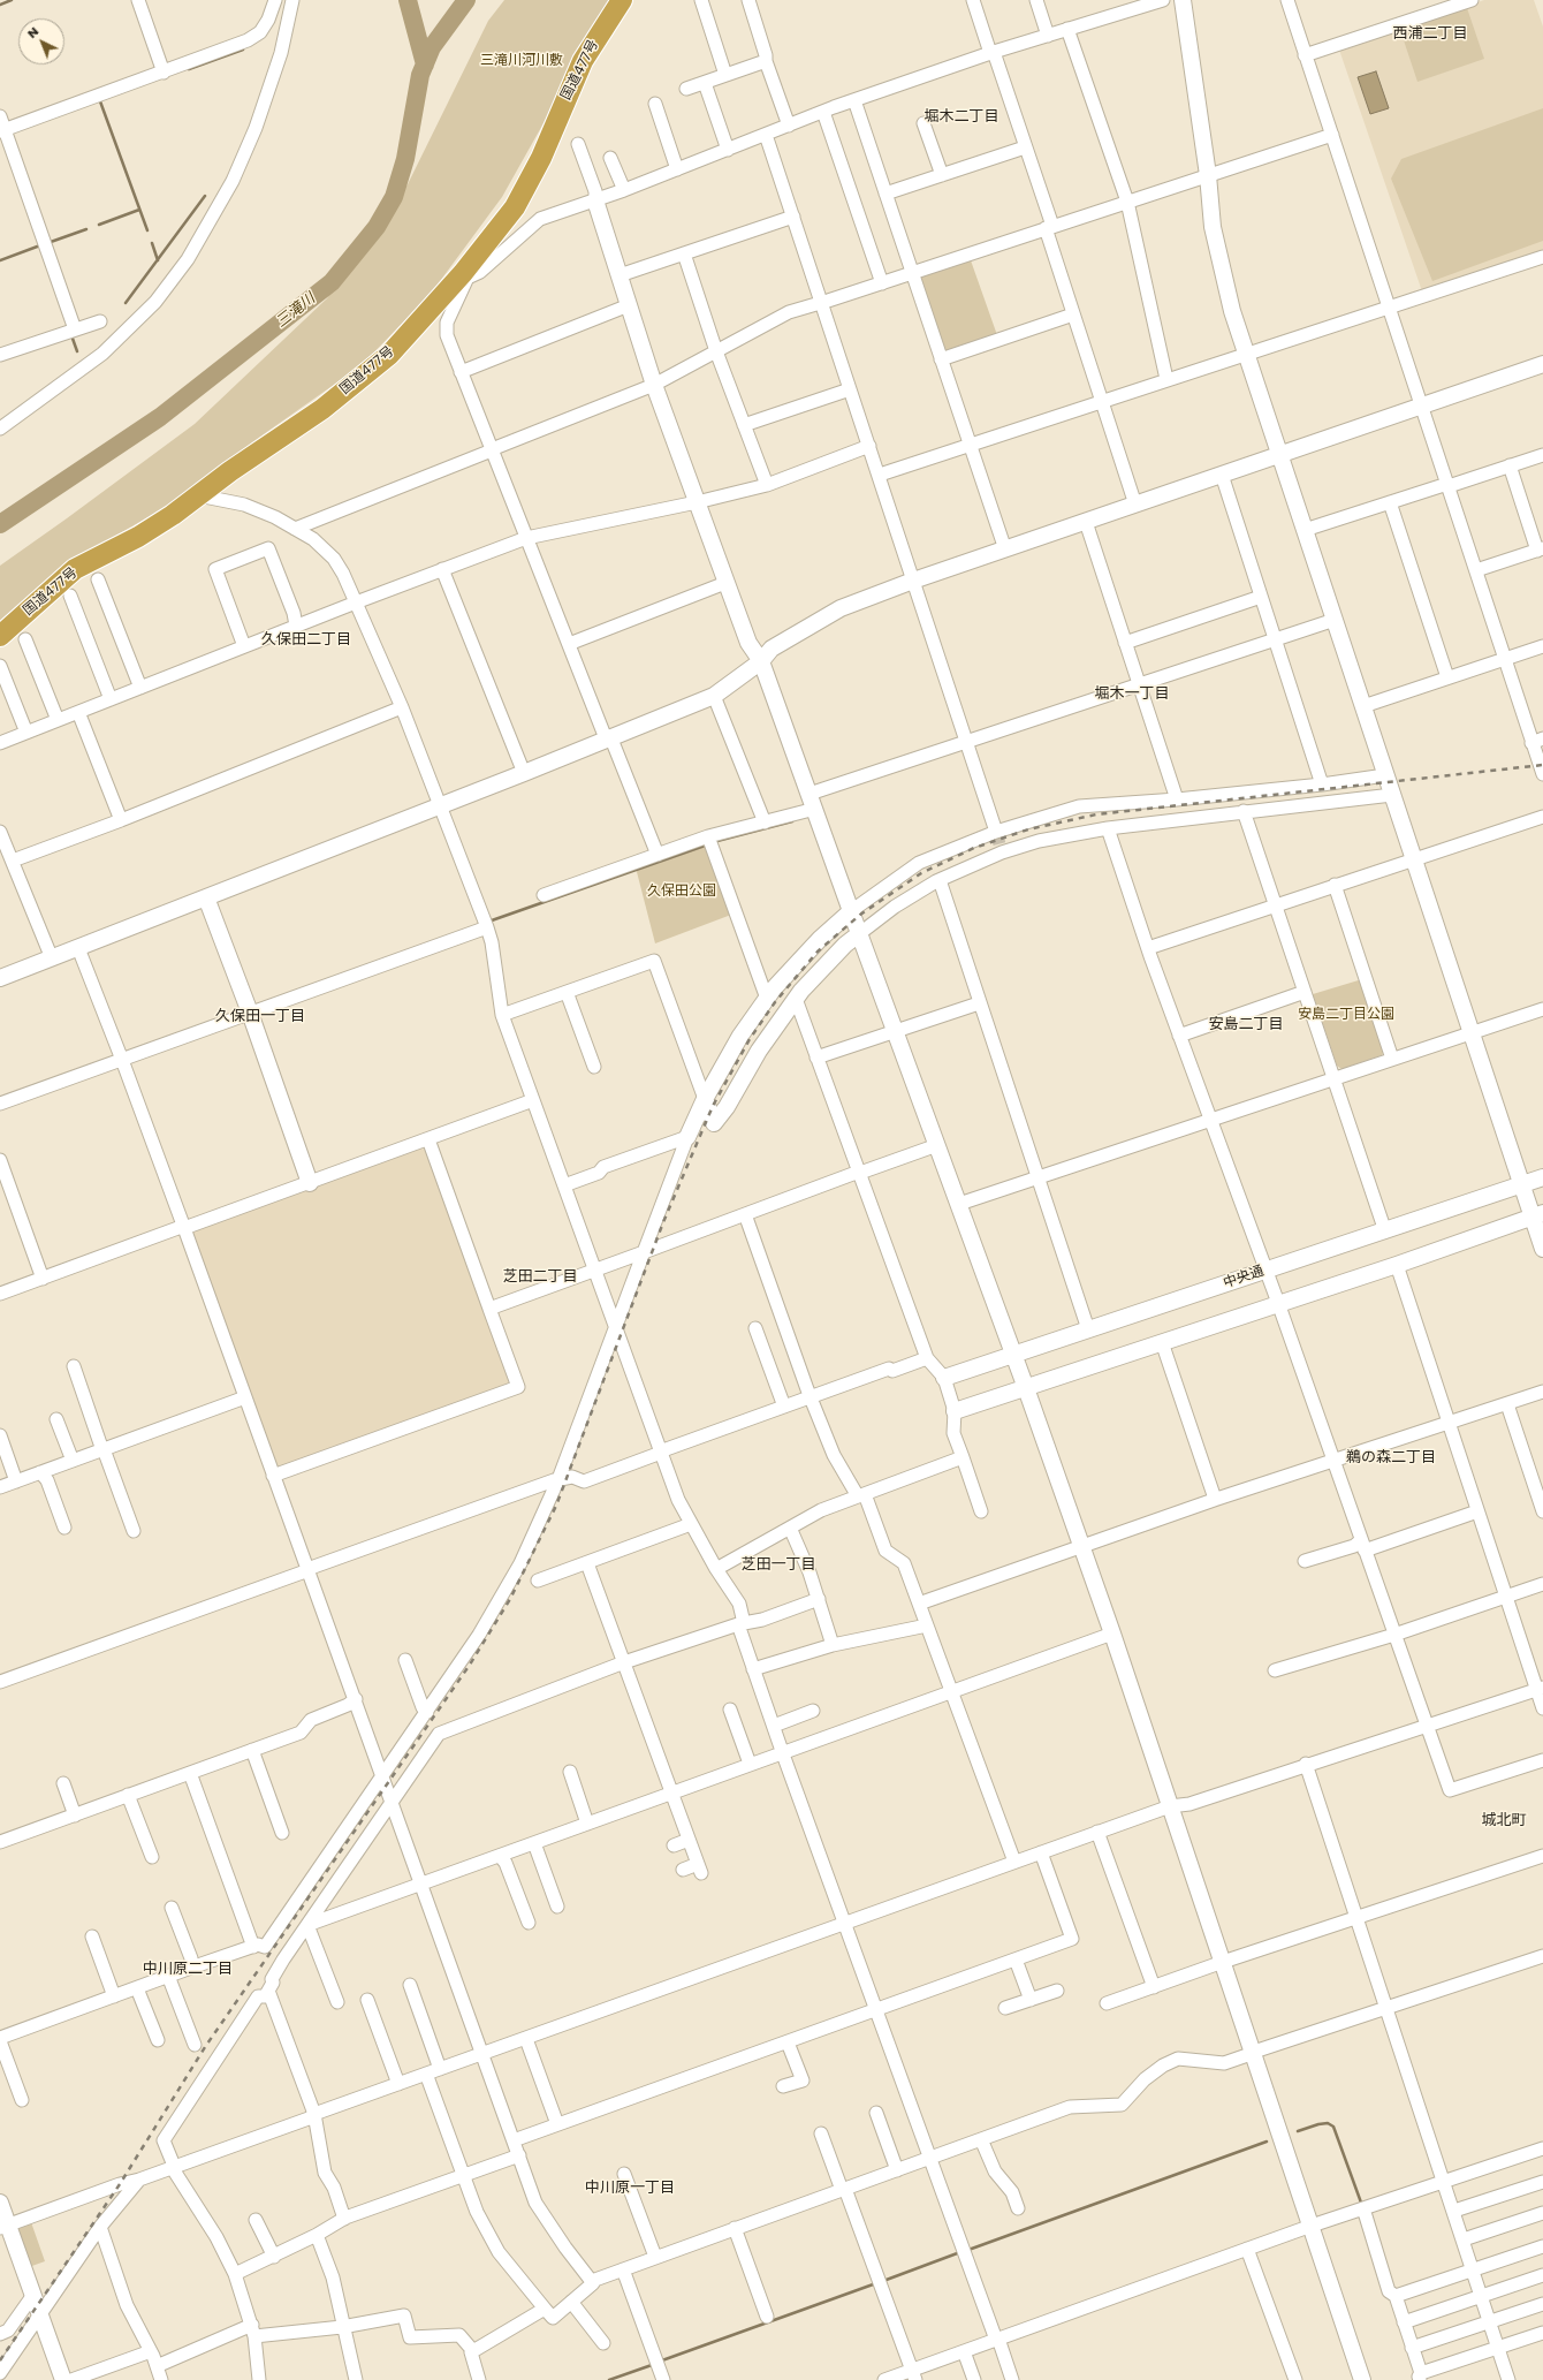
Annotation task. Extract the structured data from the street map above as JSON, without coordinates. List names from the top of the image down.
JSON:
{
  "streets": {
    "highway": ["国道477号"],
    "street": ["中央通"]
  },
  "districts": [
    "西浦二丁目",
    "堀木二丁目",
    "久保田二丁目",
    "堀木一丁目",
    "久保田一丁目",
    "安島二丁目",
    "芝田二丁目",
    "鵜の森二丁目",
    "芝田一丁目",
    "城北町",
    "中川原二丁目",
    "中川原一丁目"
  ],
  "water": ["三滝川"],
  "parks": ["三滝川河川敷", "久保田公園", "安島二丁目公園"],
  "north": "top left"
}
